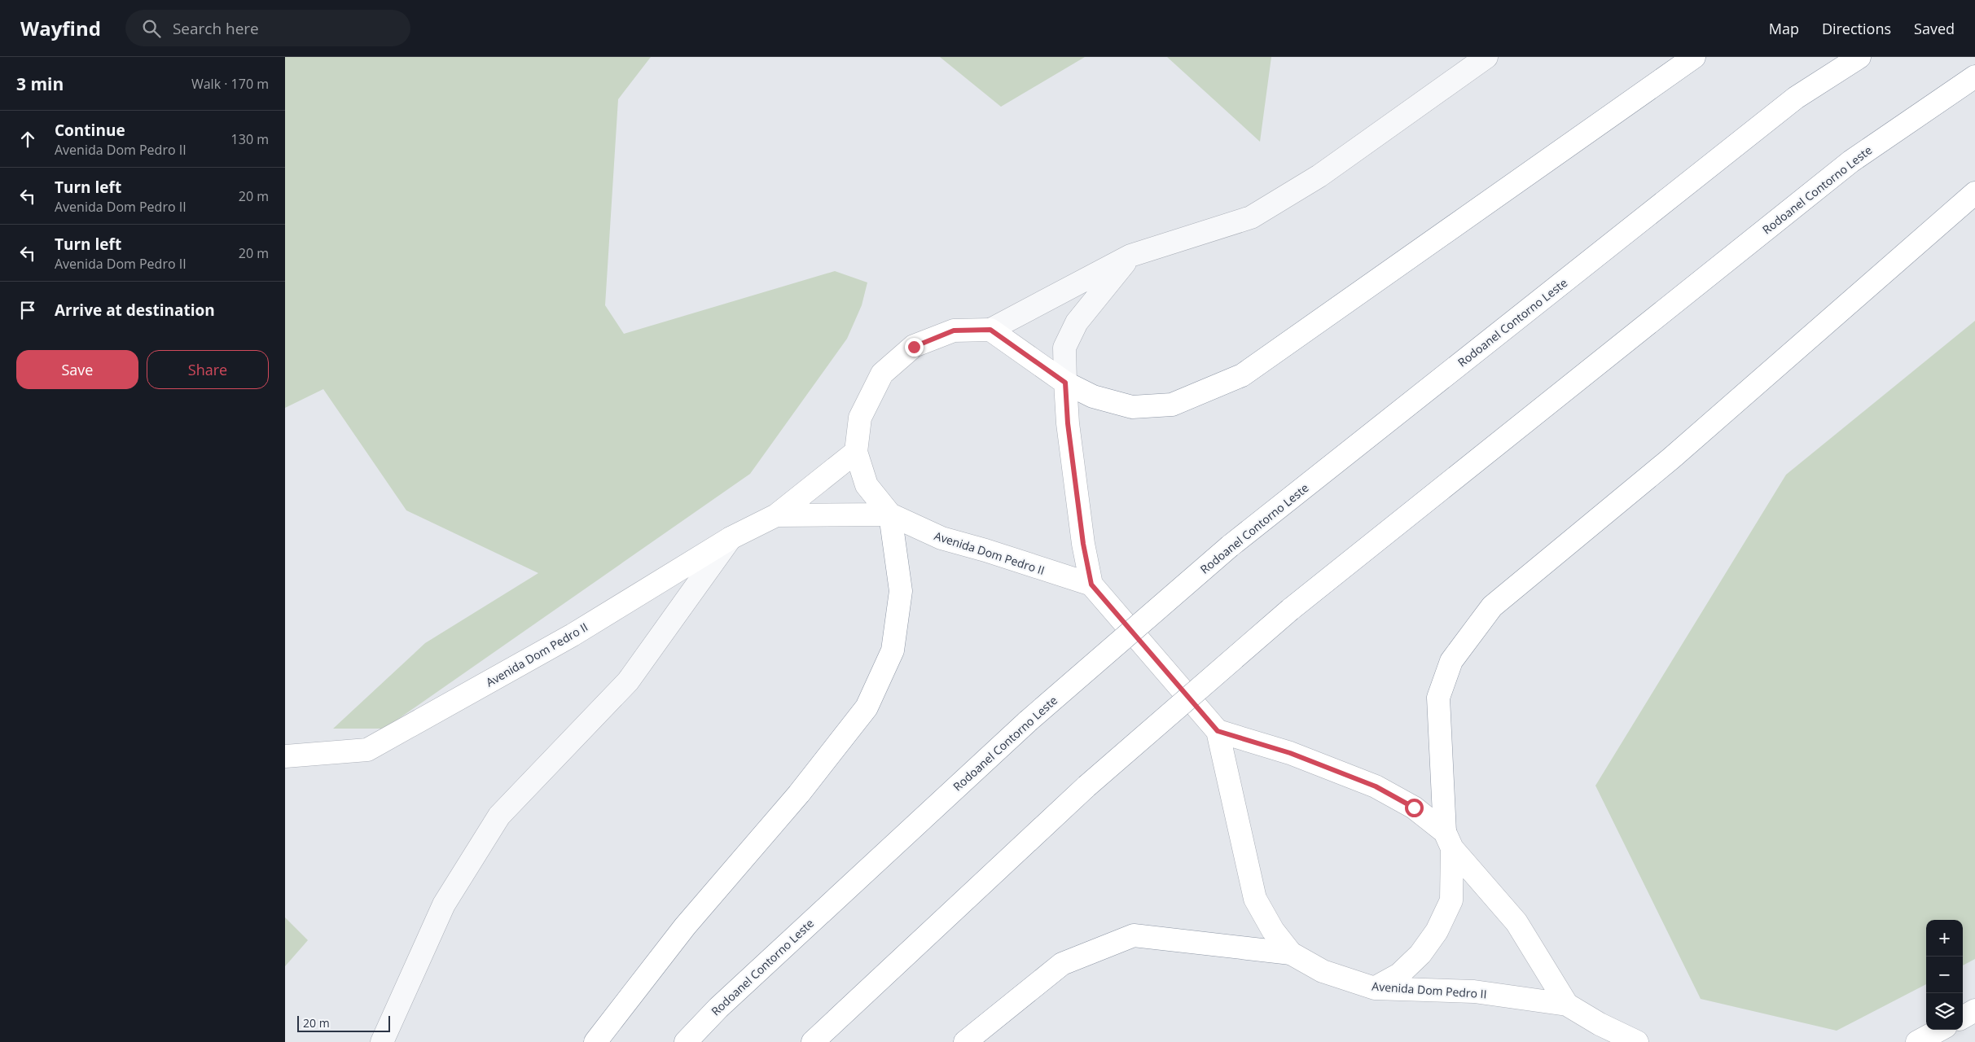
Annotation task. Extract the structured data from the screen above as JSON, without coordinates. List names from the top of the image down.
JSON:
{
  "streets": {
    "main road": ["Rodoanel Contorno Leste", "Avenida Dom Pedro II"]
  },
  "scale_bar": "20 m",
  "page": {
    "header": "Wayfind",
    "search": "Search here",
    "nav": ["Map", "Directions", "Saved"],
    "heading": ["3 min", "Walk · 170 m"],
    "list": [
      ["Continue", "Avenida Dom Pedro II", "130 m"],
      ["Turn left", "Avenida Dom Pedro II", "20 m"],
      ["Turn left", "Avenida Dom Pedro II", "20 m"],
      "Arrive at destination"
    ],
    "buttons": ["Save", "Share"],
    "map_buttons": ["+", "−"],
    "scale": "20 m"
  }
}
